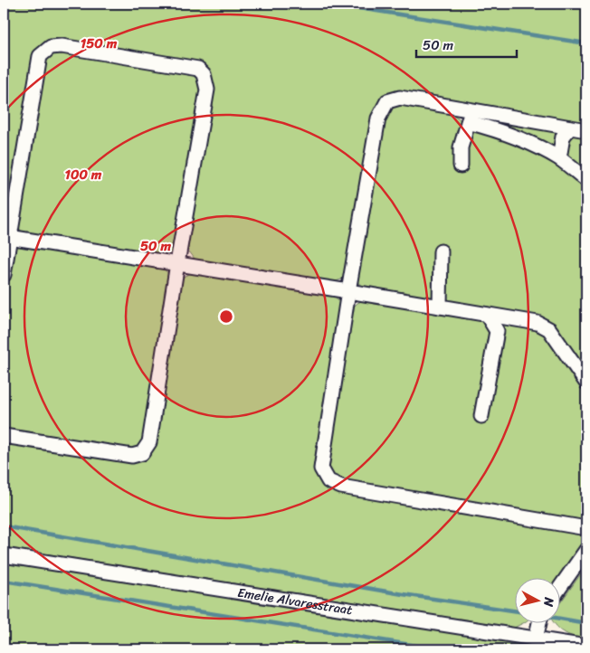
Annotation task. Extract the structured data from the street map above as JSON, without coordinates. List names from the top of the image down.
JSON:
{
  "streets": {
    "street": ["Emelie Alvaresstraat"]
  },
  "scale_bar": "50 m",
  "north": "right",
  "rings": ["150 m", "100 m", "50 m"]
}
